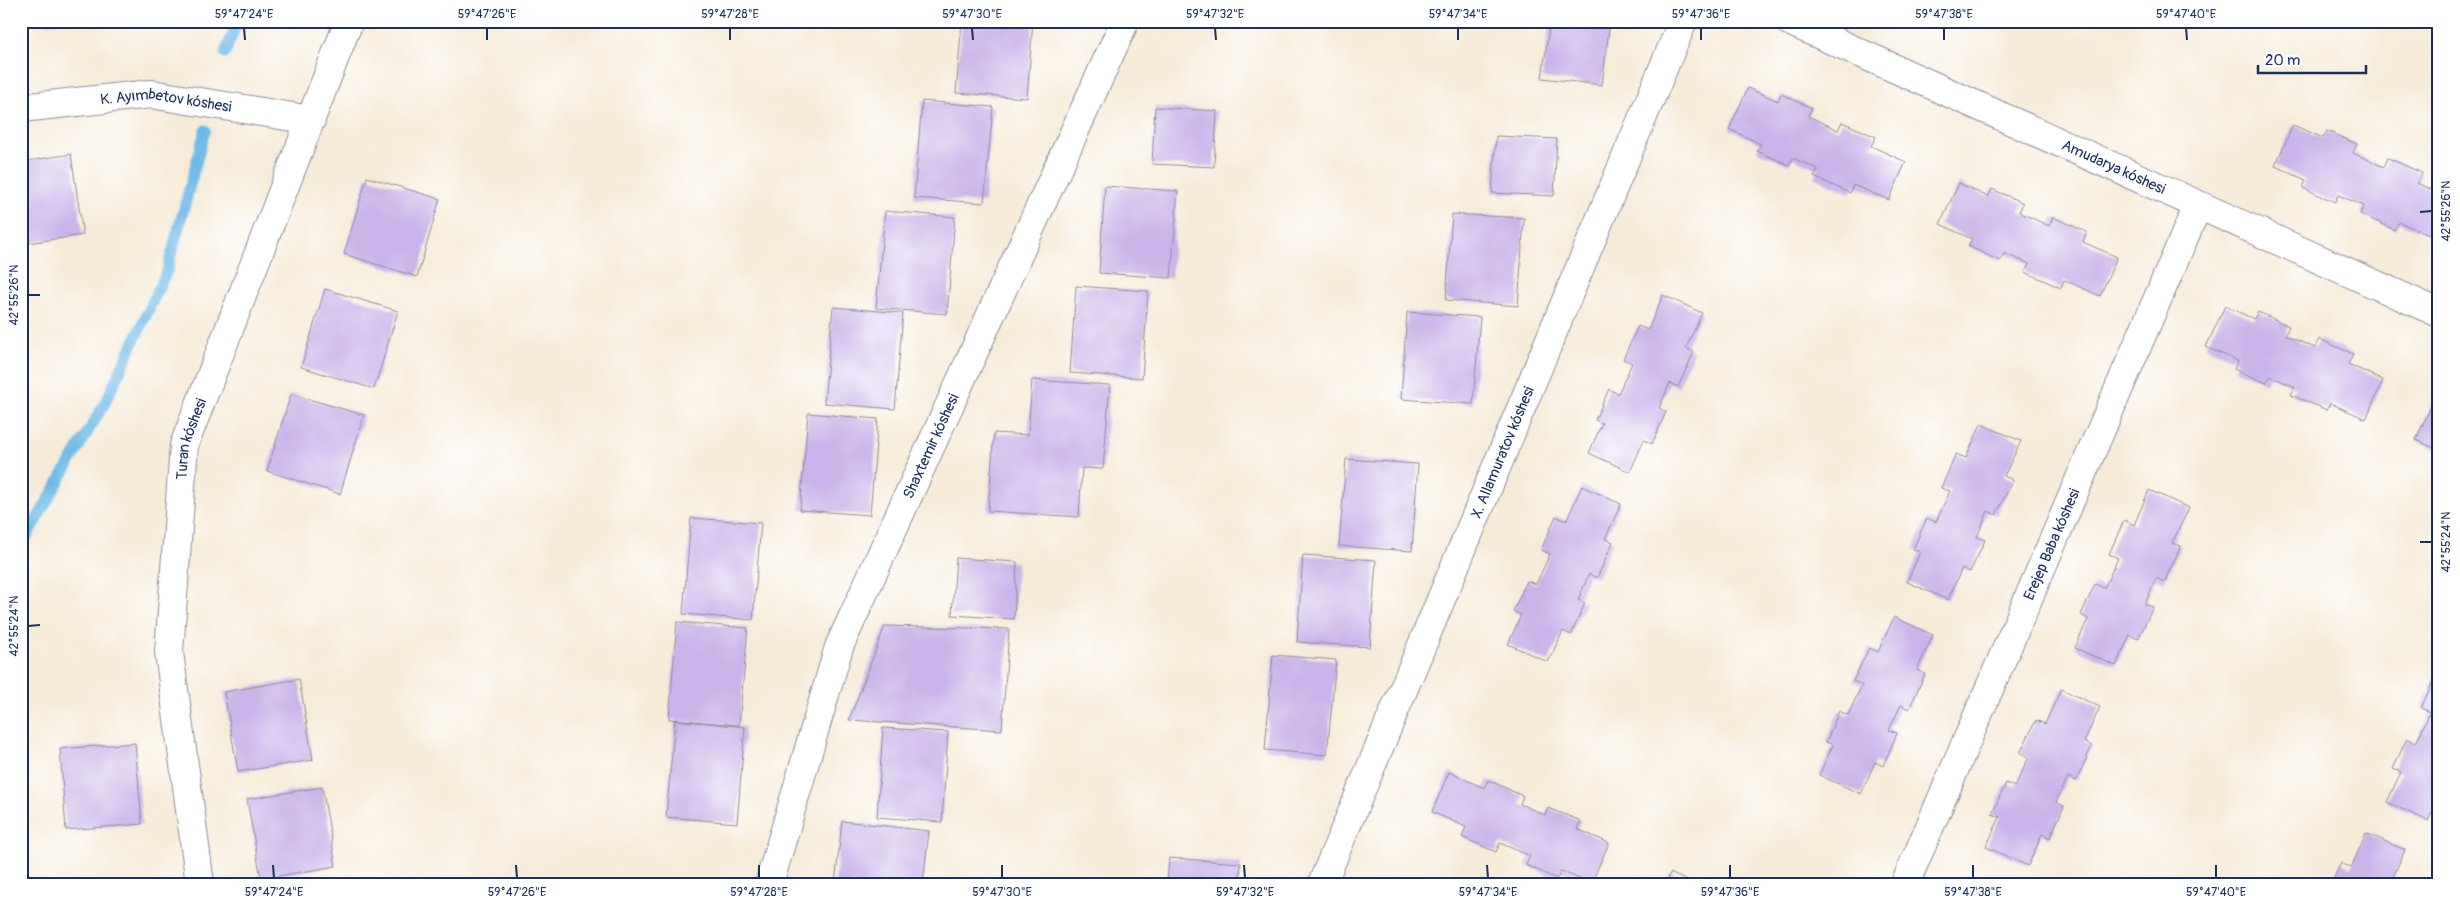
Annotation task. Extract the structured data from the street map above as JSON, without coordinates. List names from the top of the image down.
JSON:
{
  "streets": {
    "street": [
      "K. Ayımbetov kóshesi",
      "Amudarya kóshesi",
      "Turan kóshesi",
      "Shaxtemir kóshesi",
      "X. Allamuratov kóshesi",
      "Erejep Baba kóshesi"
    ]
  },
  "crossings": [
    ["K. Ayımbetov kóshesi", "Turan kóshesi"],
    ["Amudarya kóshesi", "Erejep Baba kóshesi"]
  ],
  "scale_bar": "20 m",
  "coordinates": [
    "59°47'24\"E",
    "59°47'26\"E",
    "59°47'28\"E",
    "59°47'30\"E",
    "59°47'32\"E",
    "59°47'34\"E",
    "59°47'36\"E",
    "59°47'38\"E",
    "59°47'40\"E",
    "42°55'26\"N",
    "42°55'24\"N"
  ]
}
